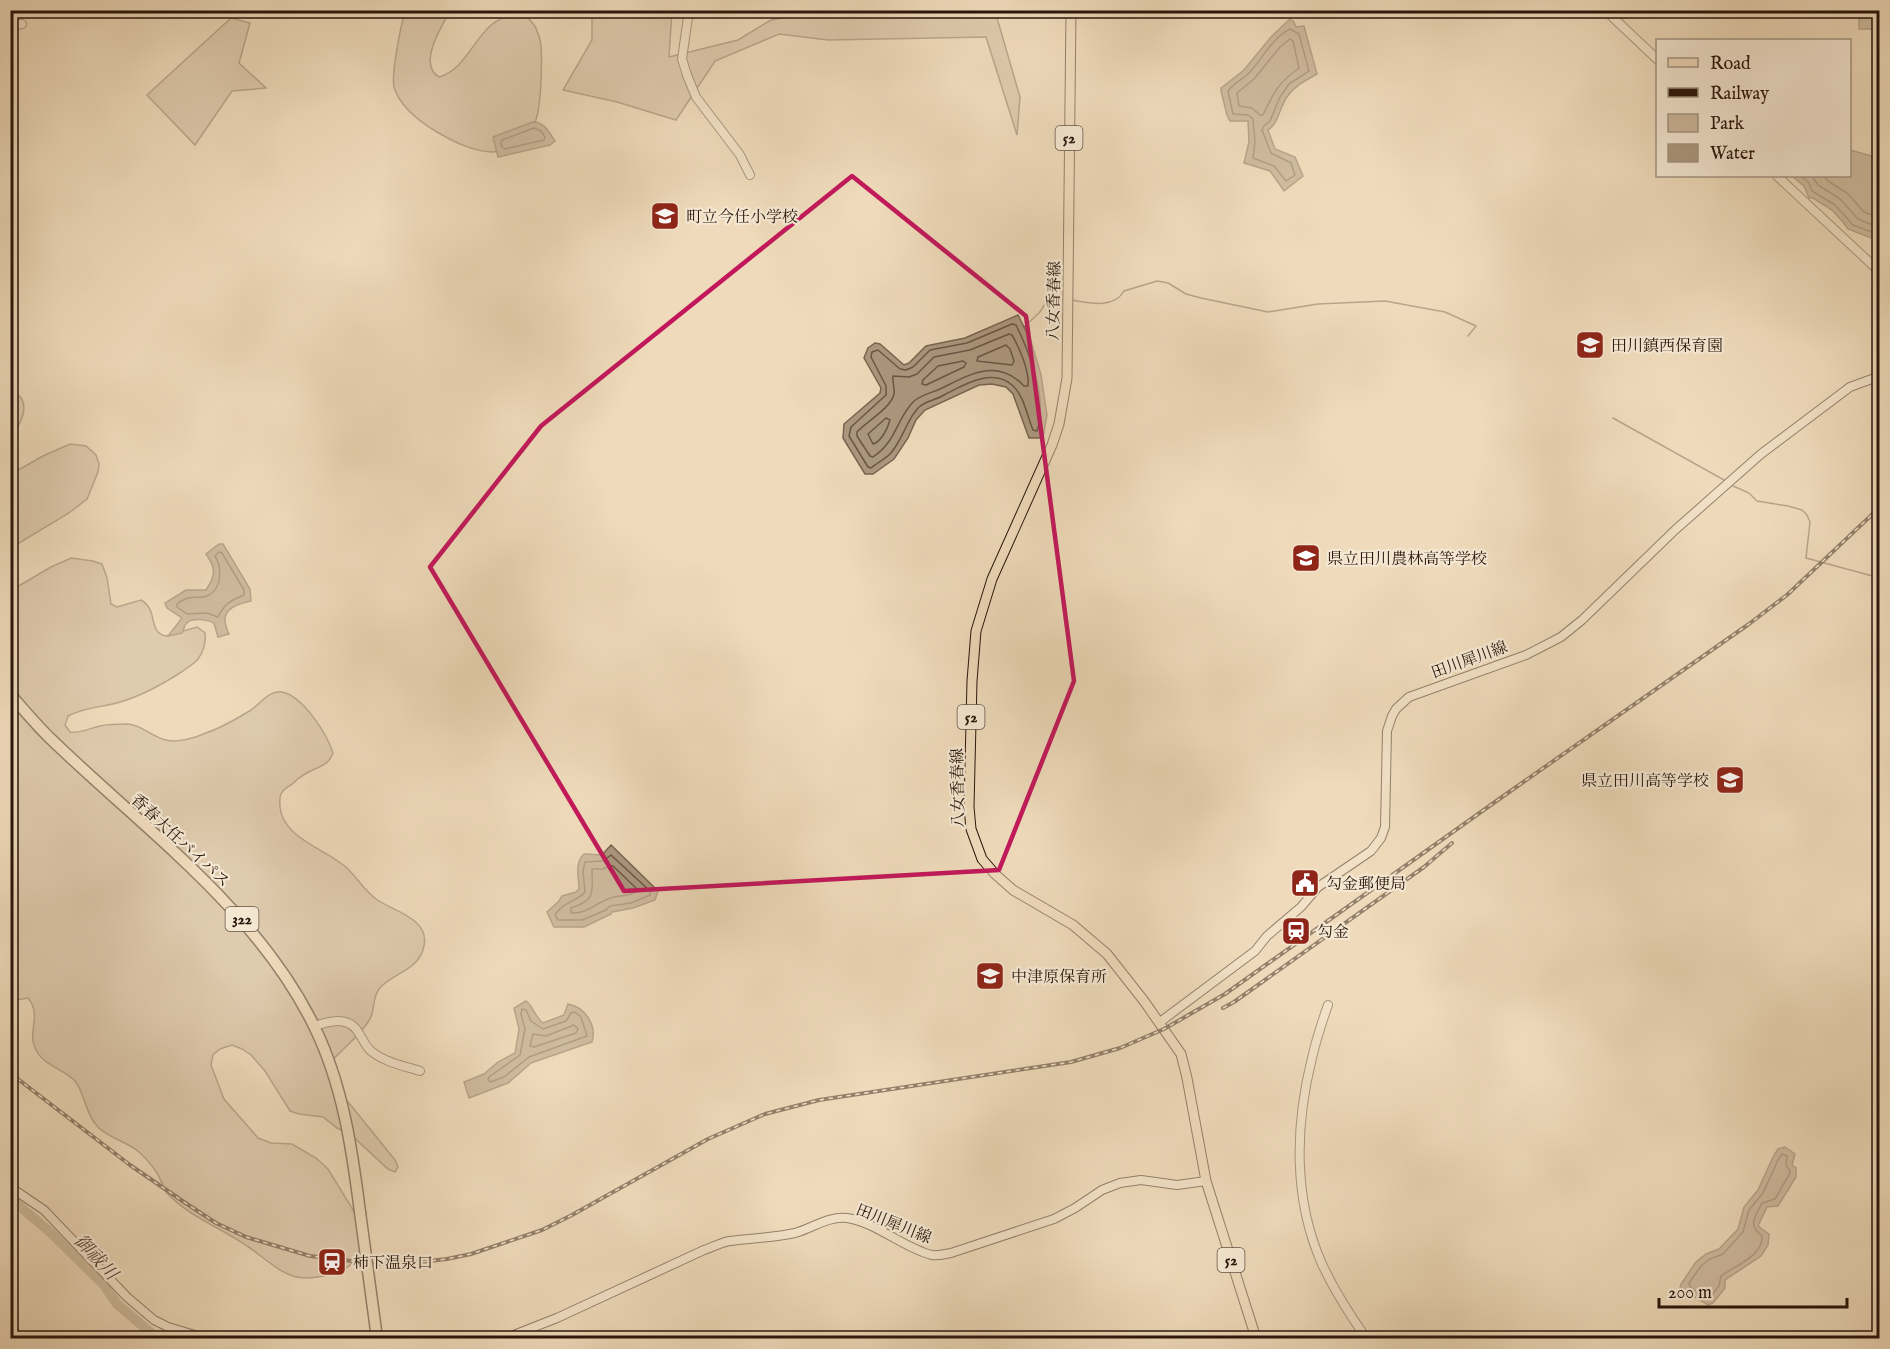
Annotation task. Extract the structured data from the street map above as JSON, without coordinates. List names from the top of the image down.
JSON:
{
  "streets": {
    "highway": ["香春大任バイパス", "322"],
    "main road": ["52", "八女香春線", "田川犀川線"]
  },
  "crossings": [
    ["八女香春線", "田川犀川線"]
  ],
  "water": ["御祓川"],
  "places": {
    "school or university": [
      "町立今任小学校",
      "田川鎮西保育園",
      "県立田川農林高等学校",
      "県立田川高等学校",
      "中津原保育所"
    ],
    "public building": ["勾金郵便局"],
    "station": ["勾金", "柿下温泉口"]
  },
  "legend": [
    "Road",
    "Railway",
    "Park",
    "Water"
  ],
  "scale_bar": "200 m"
}
